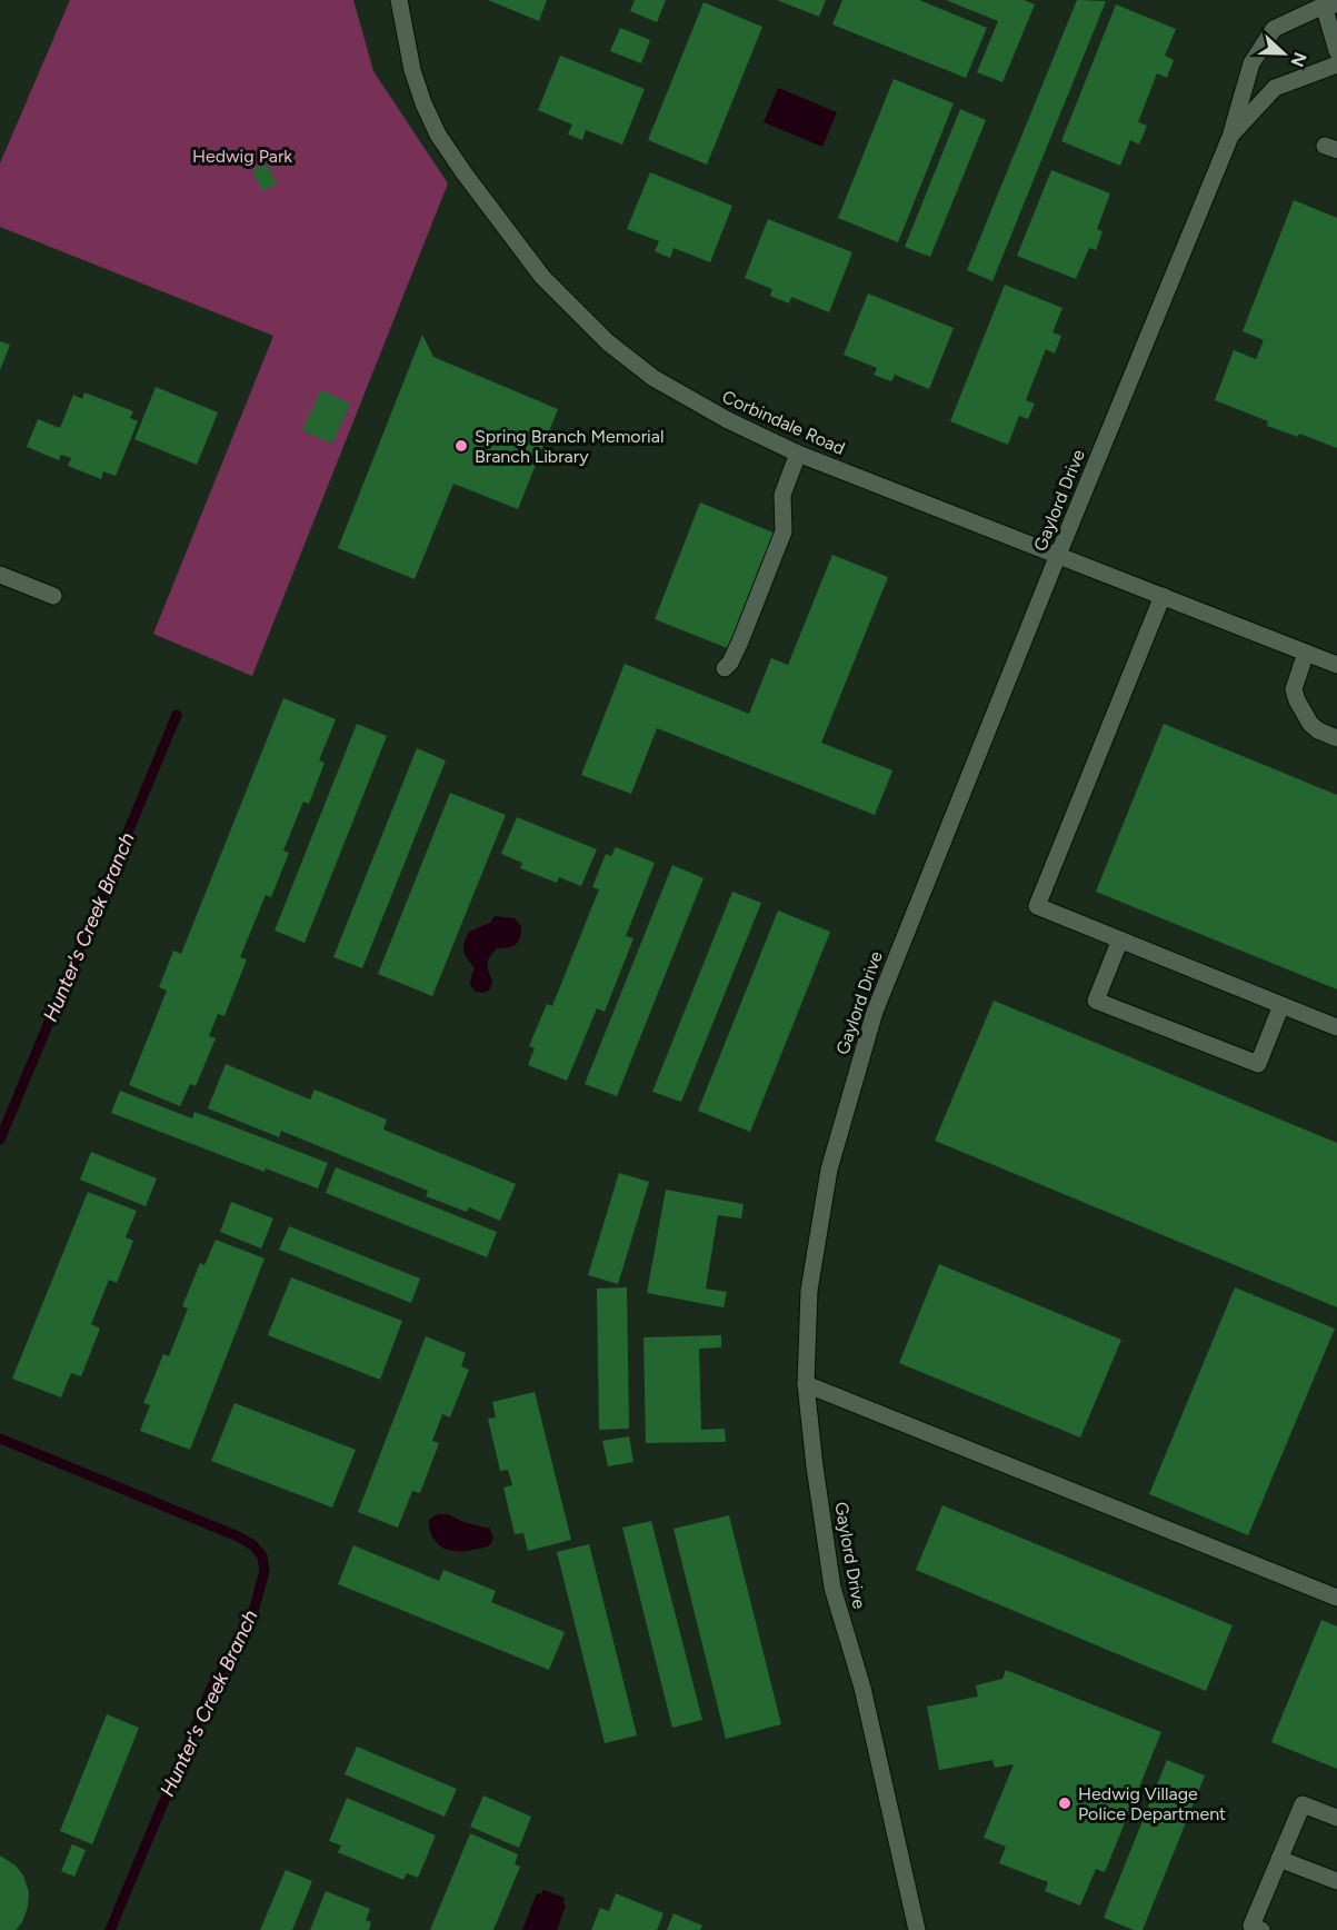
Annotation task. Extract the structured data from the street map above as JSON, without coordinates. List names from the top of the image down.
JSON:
{
  "streets": {
    "street": ["Corbindale Road", "Gaylord Drive"]
  },
  "crossings": [
    ["Corbindale Road", "Gaylord Drive"]
  ],
  "water": ["Hunter's Creek Branch"],
  "parks": ["Hedwig Park"],
  "places": ["Spring Branch Memorial Branch Library", "Hedwig Village Police Department"],
  "north": "right"
}
